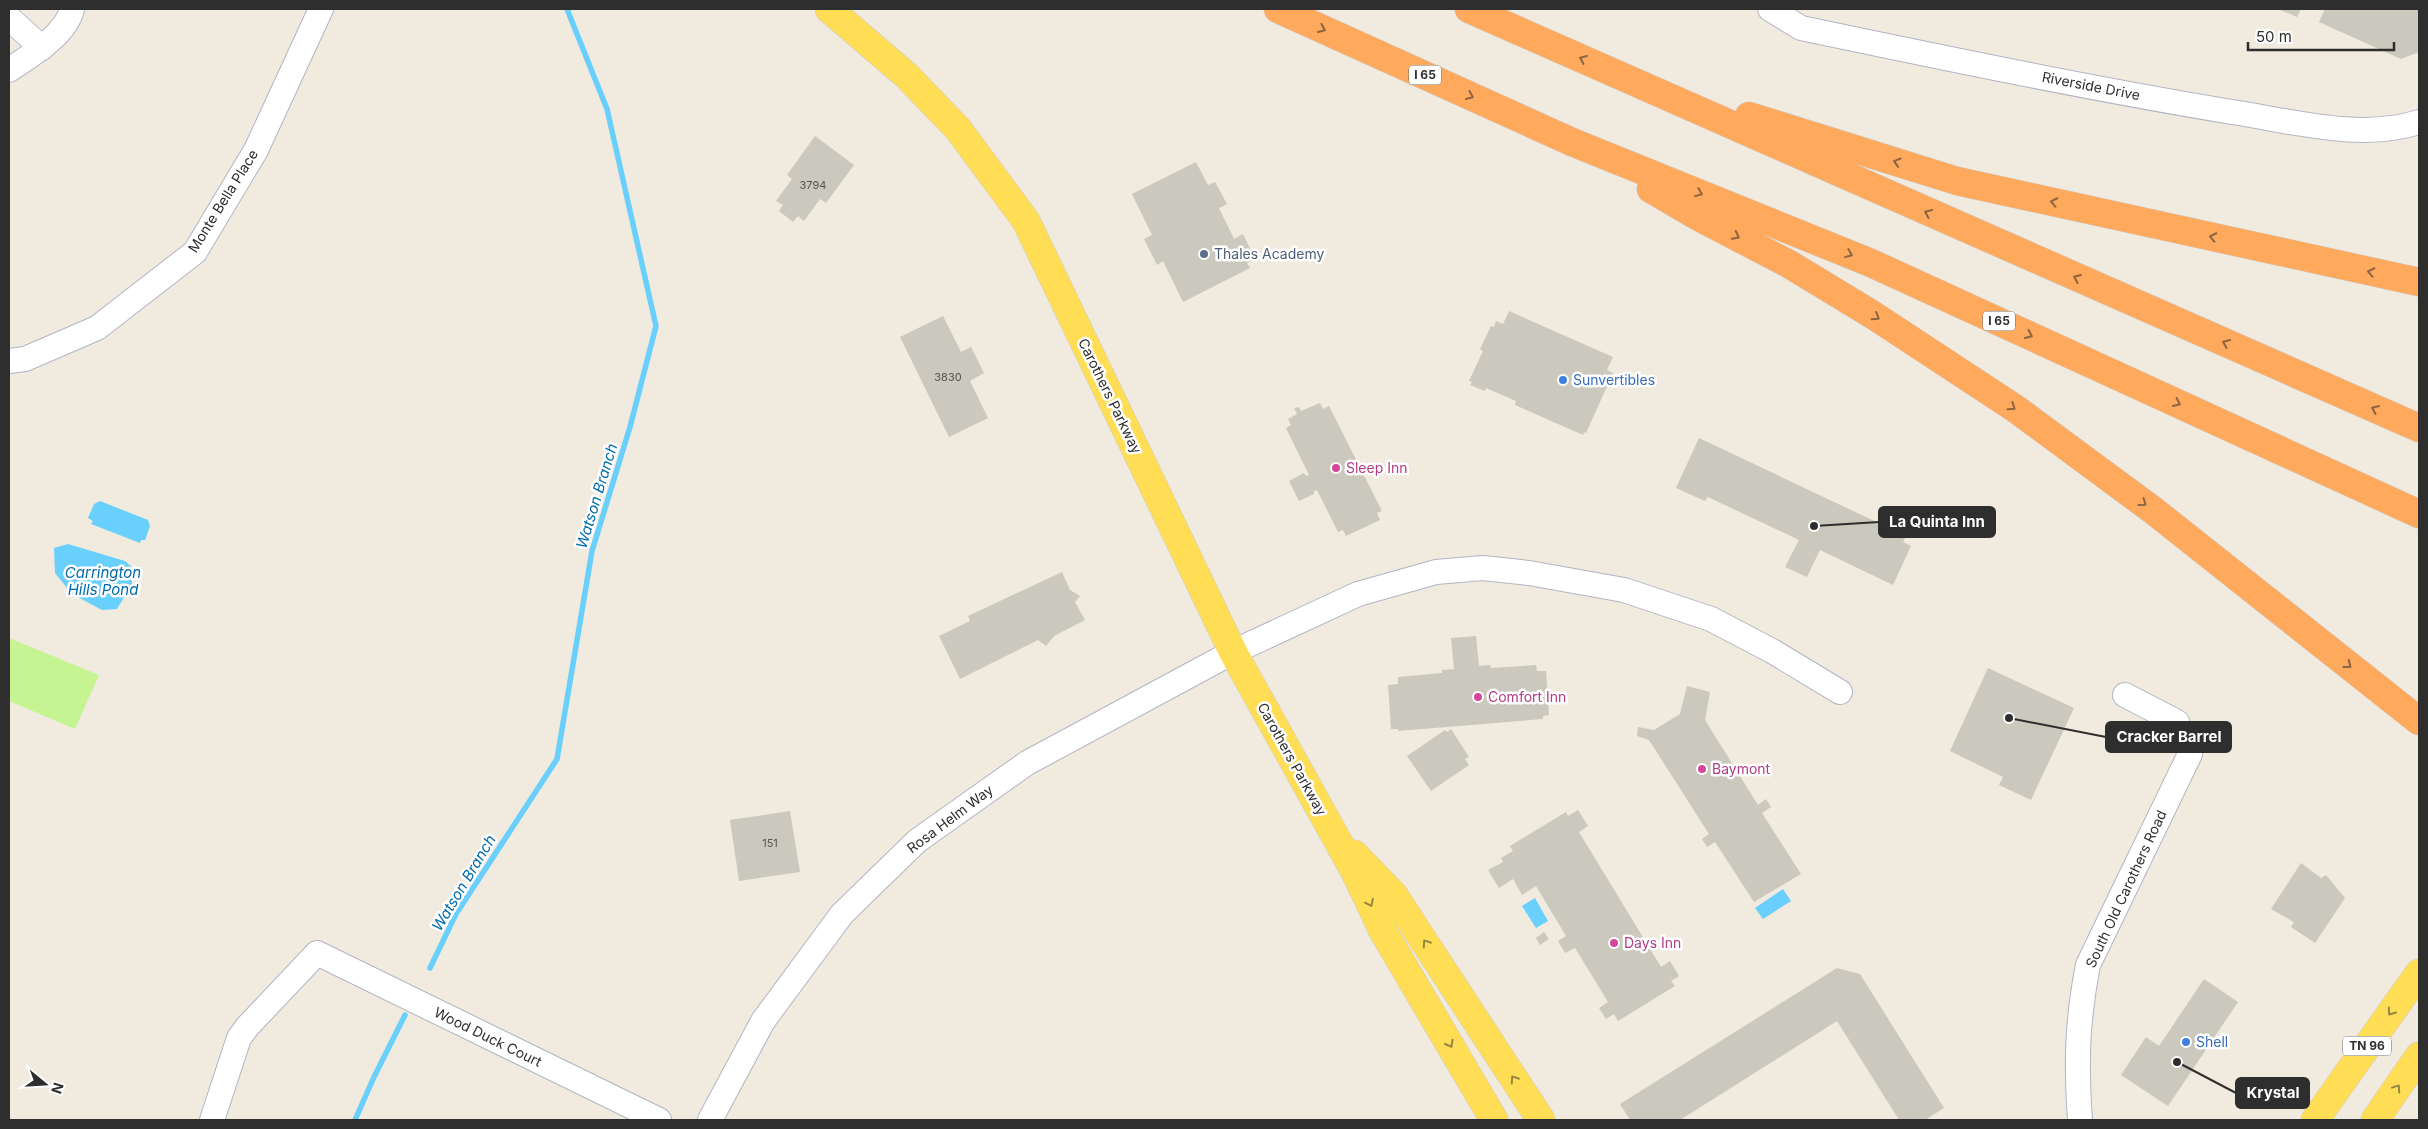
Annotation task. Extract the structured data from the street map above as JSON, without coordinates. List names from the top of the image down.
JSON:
{
  "streets": {
    "highway": ["I 65"],
    "main road": ["Carothers Parkway", "TN 96"],
    "street": [
      "Riverside Drive",
      "Monte Bella Place",
      "Rosa Helm Way",
      "South Old Carothers Road",
      "Wood Duck Court"
    ]
  },
  "crossings": [
    ["Carothers Parkway", "Rosa Helm Way"]
  ],
  "water": ["Watson Branch", "Carrington Hills Pond"],
  "places": [
    "Thales Academy",
    "Sunvertibles",
    "Sleep Inn",
    "La Quinta Inn",
    "Comfort Inn",
    "Cracker Barrel",
    "Baymont",
    "Days Inn",
    "Shell",
    "Krystal"
  ],
  "house_numbers": ["3794", "3830", "151"],
  "scale_bar": "50 m",
  "north": "right"
}
